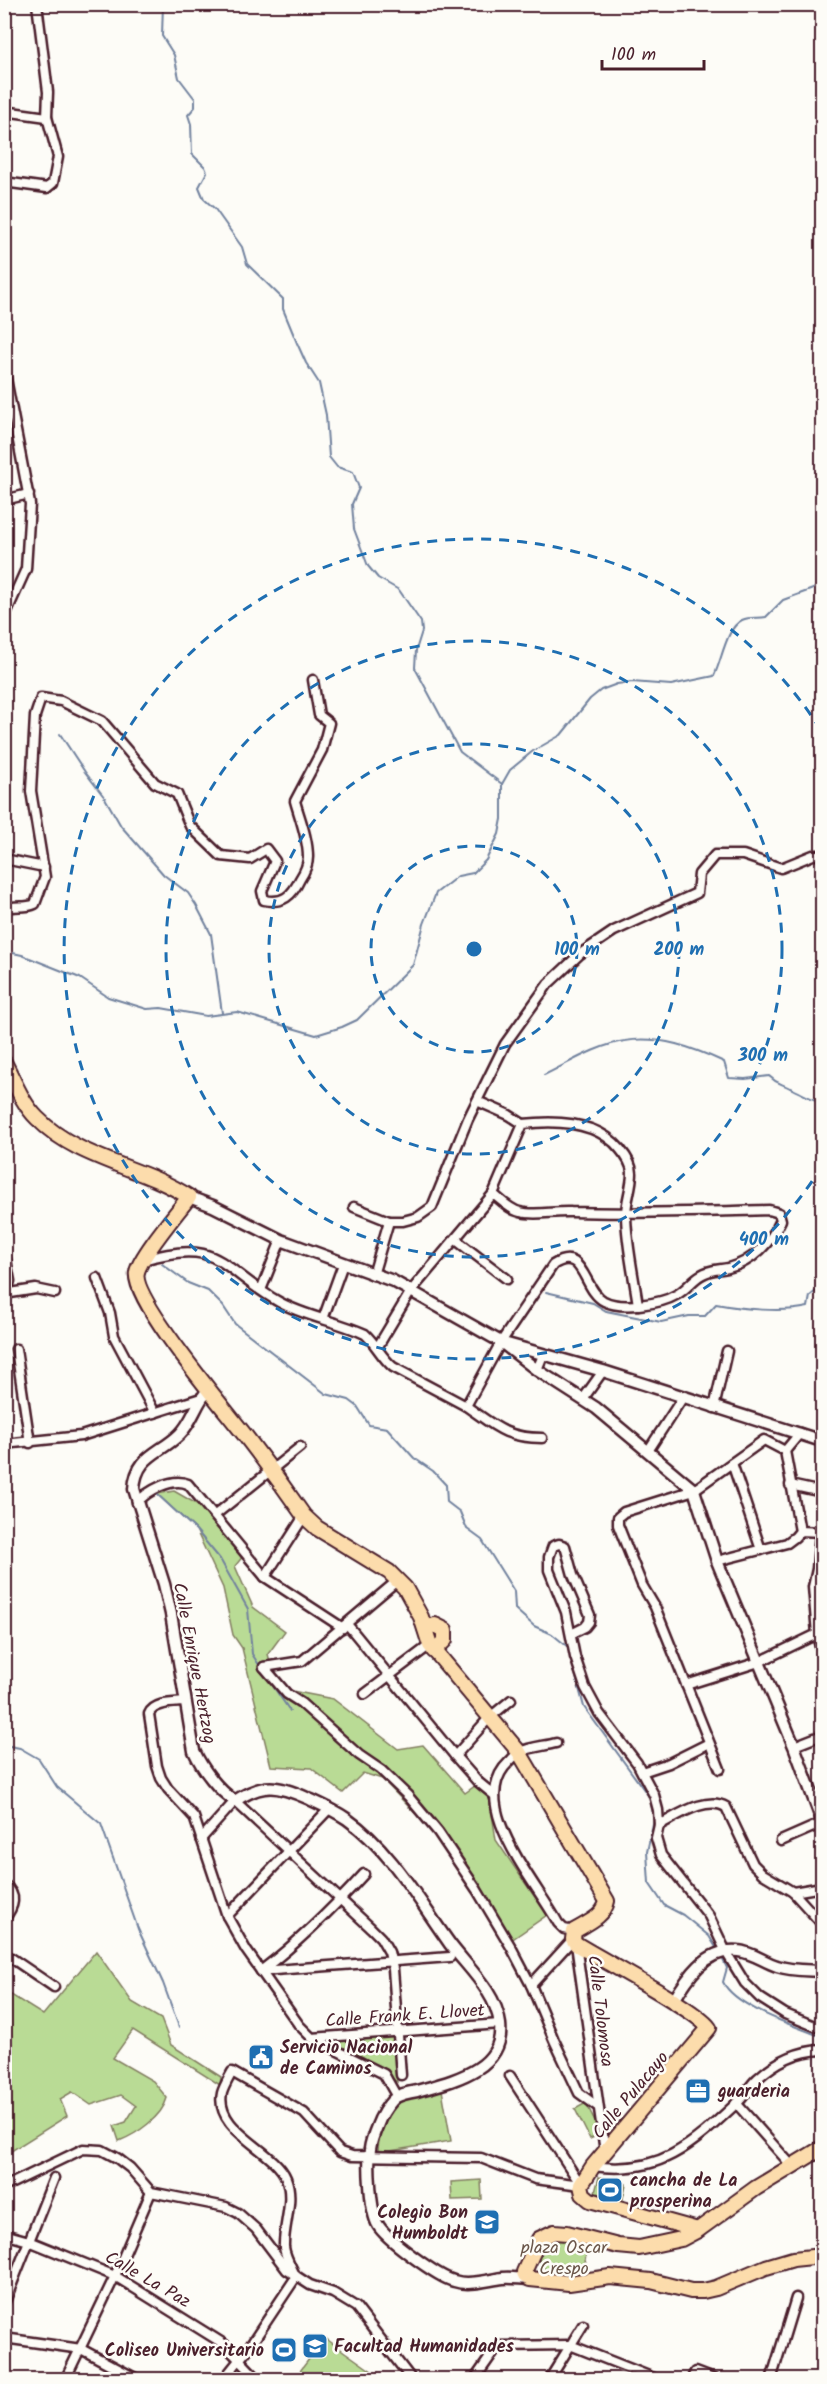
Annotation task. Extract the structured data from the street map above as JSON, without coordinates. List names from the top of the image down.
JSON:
{
  "streets": {
    "main road": ["Calle Pulacayo"],
    "street": [
      "Calle Enrique Hertzog",
      "Calle Tolomosa",
      "Calle Frank E. Llovet",
      "Calle La Paz"
    ]
  },
  "crossings": [
    ["Calle Enrique Hertzog", "Calle Frank E. Llovet"],
    ["Calle Tolomosa", "Calle Pulacayo"]
  ],
  "parks": ["plaza Oscar Crespo"],
  "places": {
    "public building": ["Servicio Nacional de Caminos"],
    "office": ["guarderia"],
    "sports": ["cancha de La prosperina", "Coliseo Universitario"],
    "school or university": ["Colegio Bon Humboldt", "Facultad Humanidades"]
  },
  "scale_bar": "100 m",
  "rings": [
    "100 m",
    "200 m",
    "300 m",
    "400 m"
  ]
}
